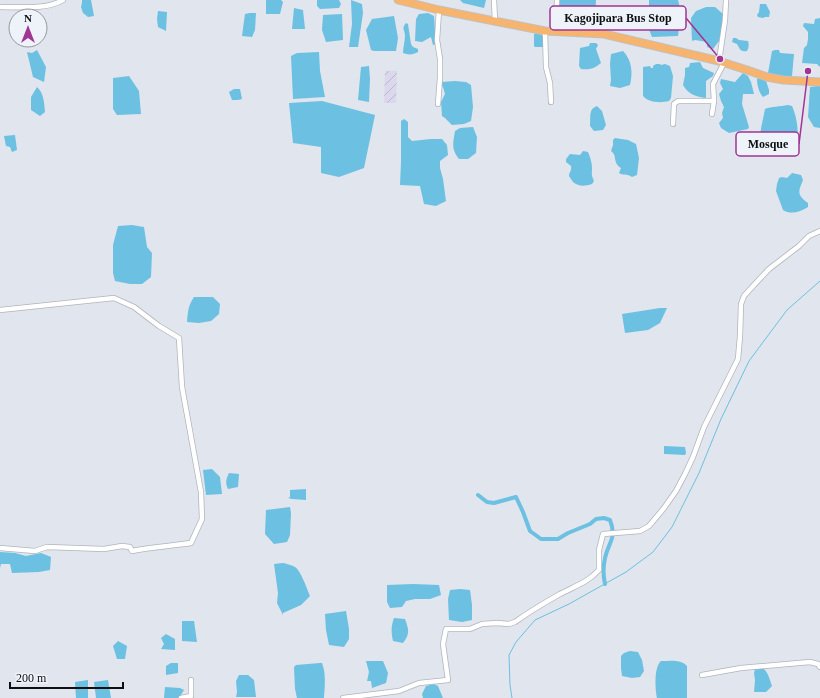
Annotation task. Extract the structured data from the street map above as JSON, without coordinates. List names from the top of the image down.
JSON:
{
  "places": ["Kagojipara Bus Stop", "Mosque"],
  "scale_bar": "200 m",
  "north": "top"
}
